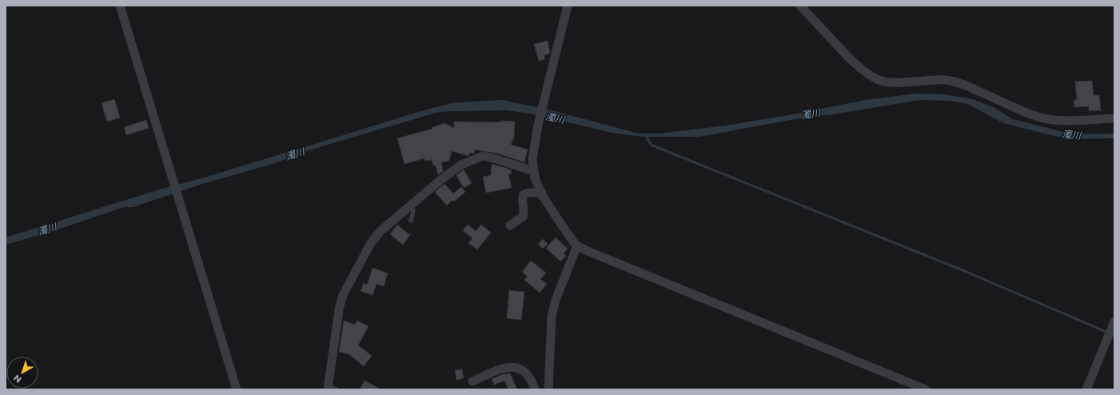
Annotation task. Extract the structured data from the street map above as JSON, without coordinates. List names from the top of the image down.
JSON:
{
  "water": ["濁川"],
  "north": "bottom left"
}
